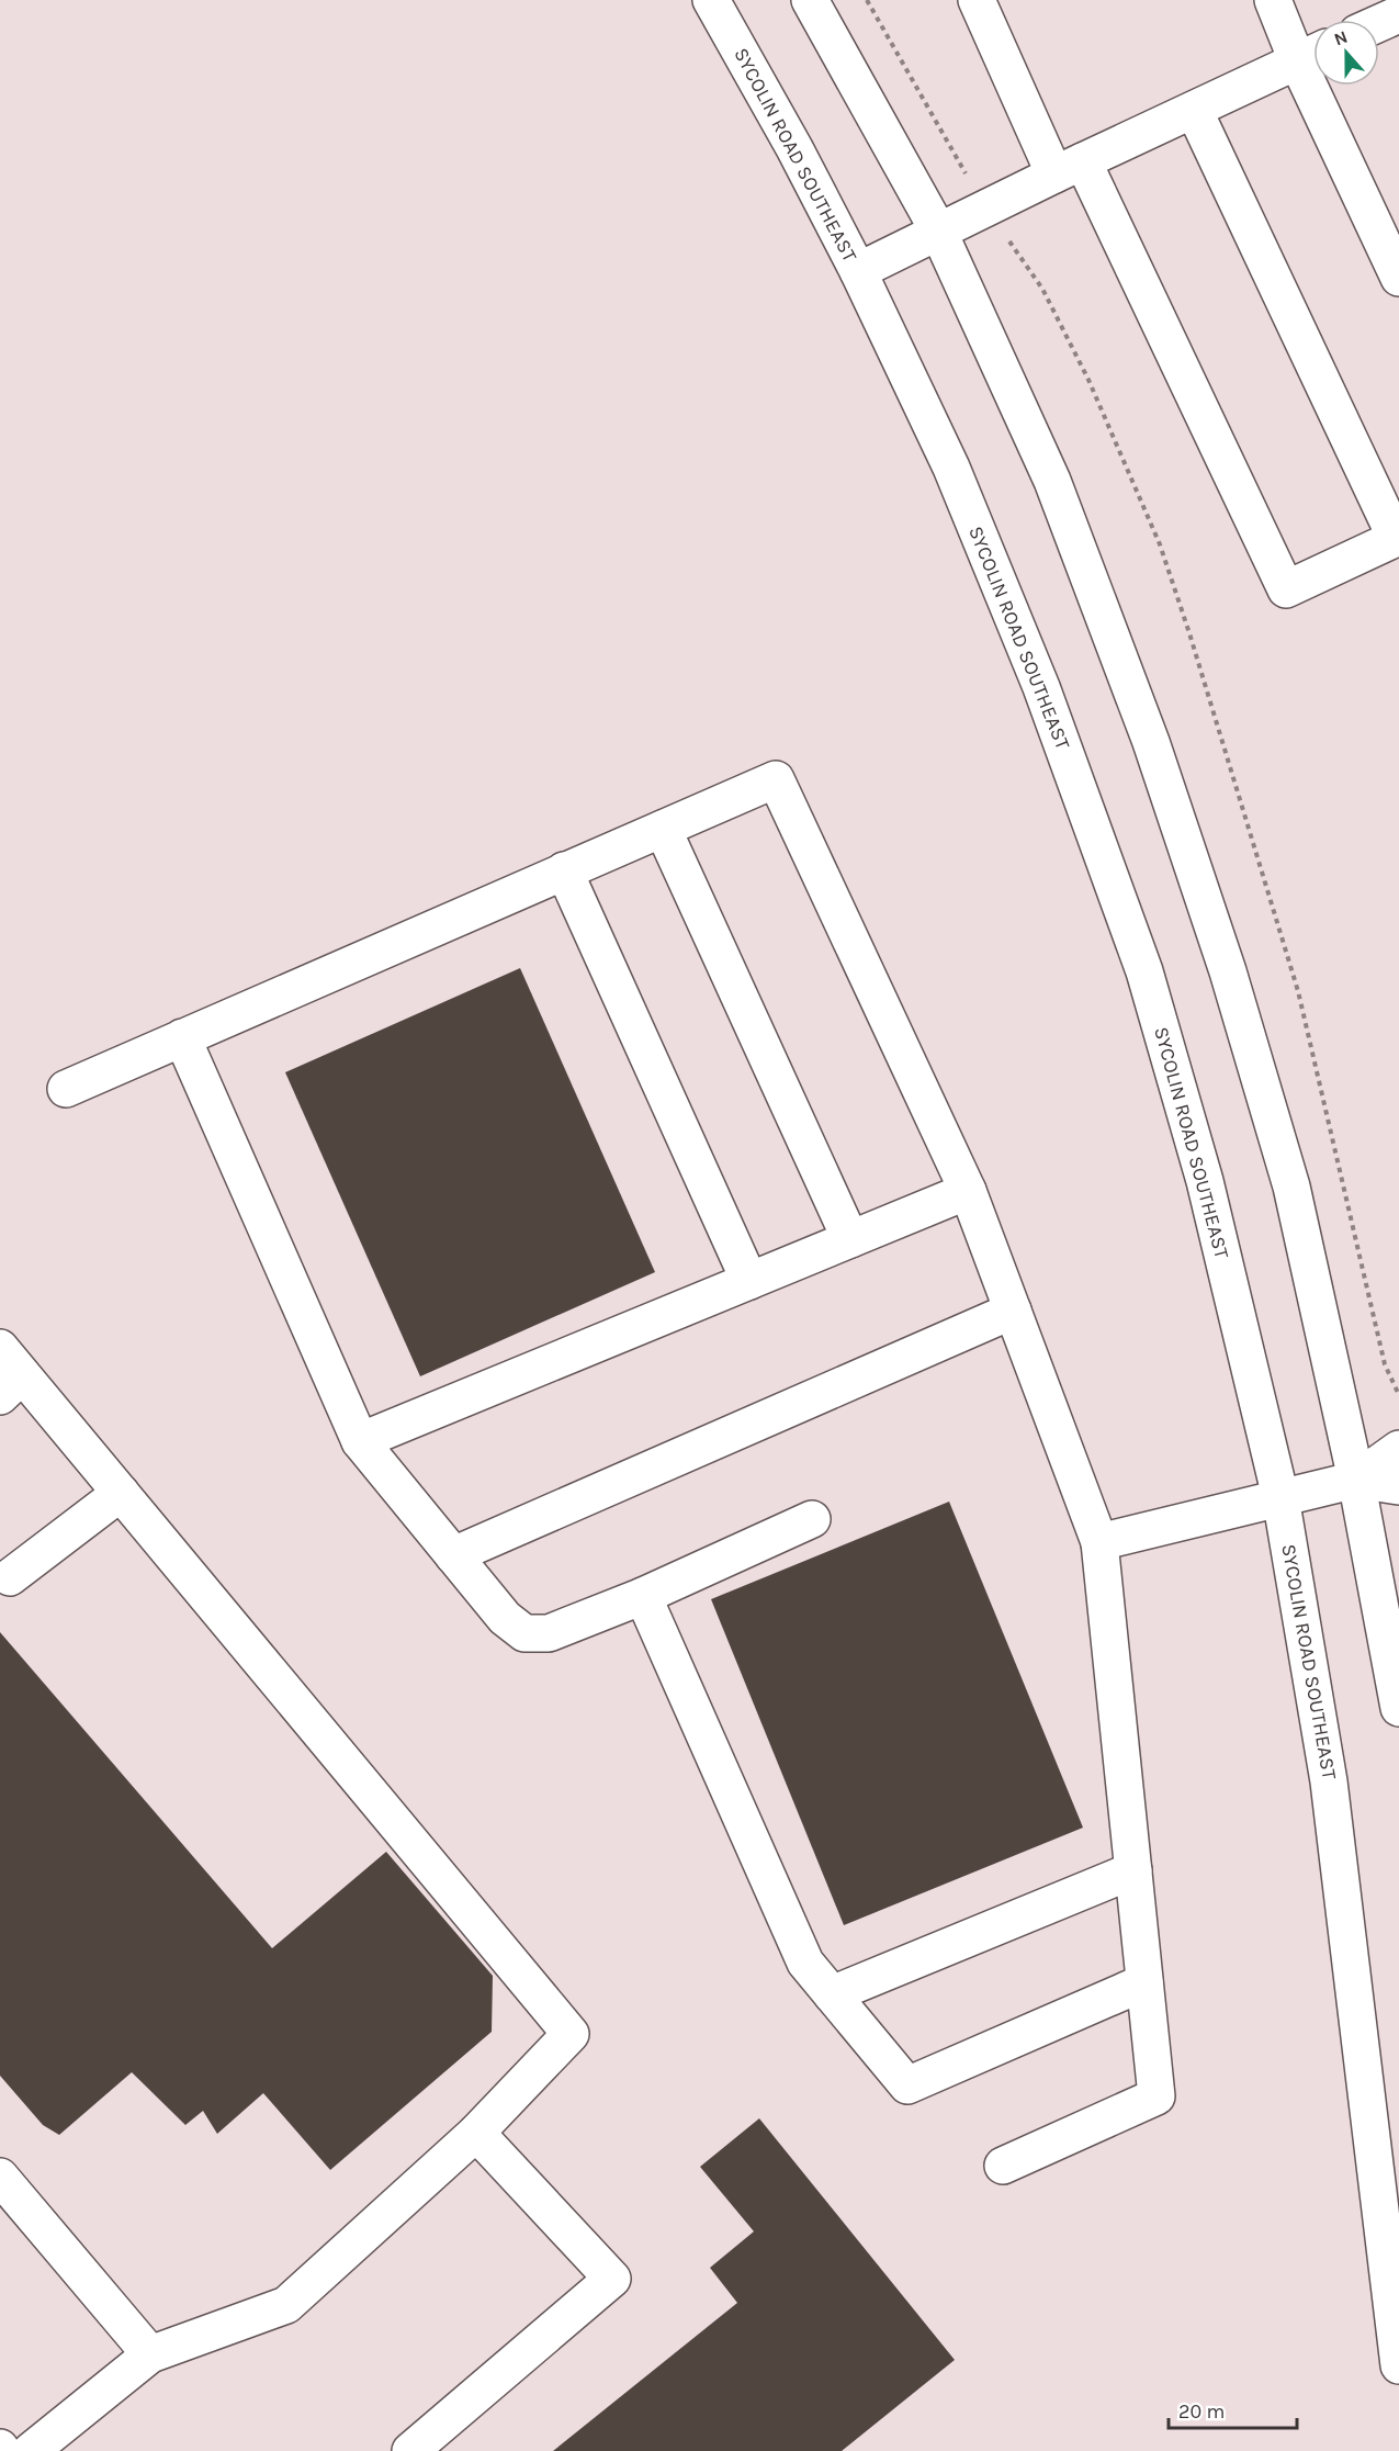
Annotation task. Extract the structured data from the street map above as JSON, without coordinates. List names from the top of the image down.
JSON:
{
  "streets": {
    "main road": ["SYCOLIN ROAD SOUTHEAST"]
  },
  "scale_bar": "20 m",
  "north": "top"
}
